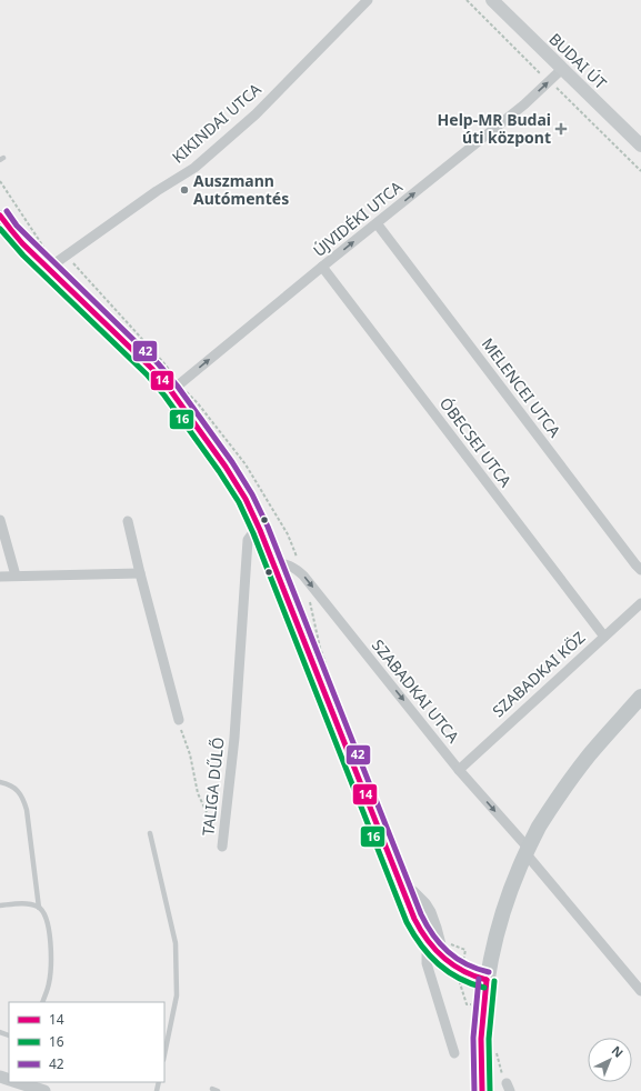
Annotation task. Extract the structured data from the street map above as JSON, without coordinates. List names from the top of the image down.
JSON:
{
  "streets": {
    "main road": ["BUDAI ÚT"],
    "street": [
      "KIKINDAI UTCA",
      "ÚJVIDÉKI UTCA",
      "MELENCEI UTCA",
      "ÓBECSEI UTCA",
      "SZABADKAI KÖZ",
      "SZABADKAI UTCA",
      "TALIGA DŰLŐ"
    ]
  },
  "crossings": [
    ["BUDAI ÚT", "ÚJVIDÉKI UTCA"],
    ["ÚJVIDÉKI UTCA", "MELENCEI UTCA"],
    ["ÚJVIDÉKI UTCA", "ÓBECSEI UTCA"],
    ["ÓBECSEI UTCA", "SZABADKAI KÖZ"],
    ["SZABADKAI KÖZ", "SZABADKAI UTCA"]
  ],
  "one_way": ["ÚJVIDÉKI UTCA"],
  "places": {
    "health": ["Help-MR Budai úti központ"],
    "other": ["Auszmann Autómentés"]
  },
  "lines": ["transit line 42", "transit line 14", "transit line 16"],
  "legend": ["14", "16", "42"],
  "north": "top right"
}
